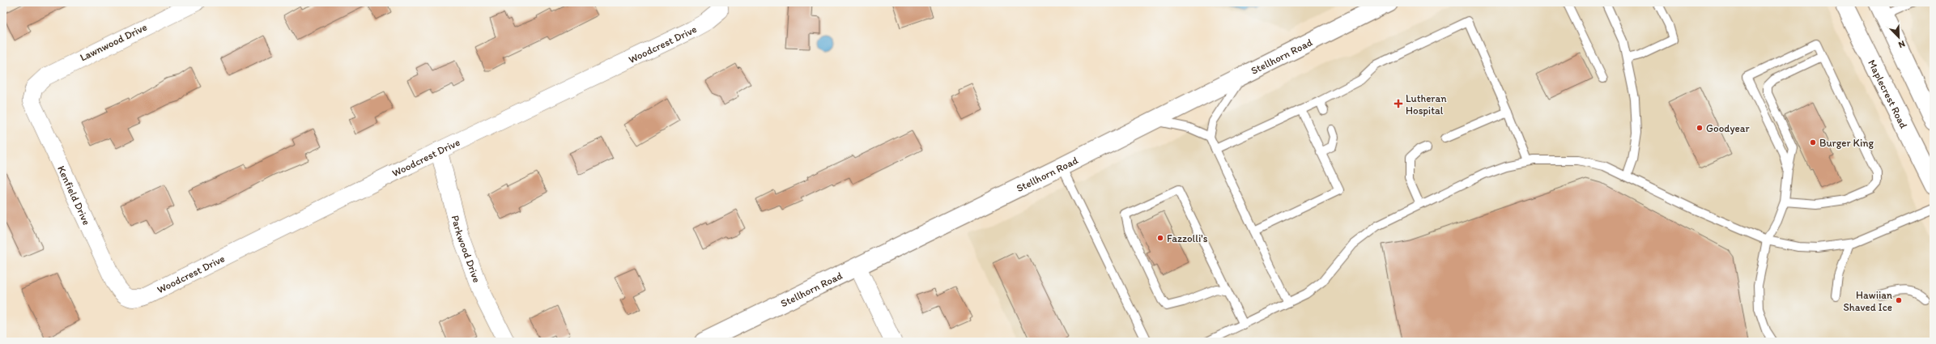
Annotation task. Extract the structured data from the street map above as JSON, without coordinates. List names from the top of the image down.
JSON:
{
  "streets": {
    "main road": ["Stellhorn Road", "Maplecrest Road"],
    "street": [
      "Lawnwood Drive",
      "Woodcrest Drive",
      "Kenfield Drive",
      "Parkwood Drive"
    ]
  },
  "crossings": [
    ["Lawnwood Drive", "Kenfield Drive"],
    ["Woodcrest Drive", "Kenfield Drive"],
    ["Woodcrest Drive", "Parkwood Drive"]
  ],
  "places": {
    "health": ["Lutheran Hospital"],
    "other": [
      "Goodyear",
      "Burger King",
      "Fazzolli's",
      "Hawiian Shaved Ice"
    ]
  },
  "north": "bottom right"
}
